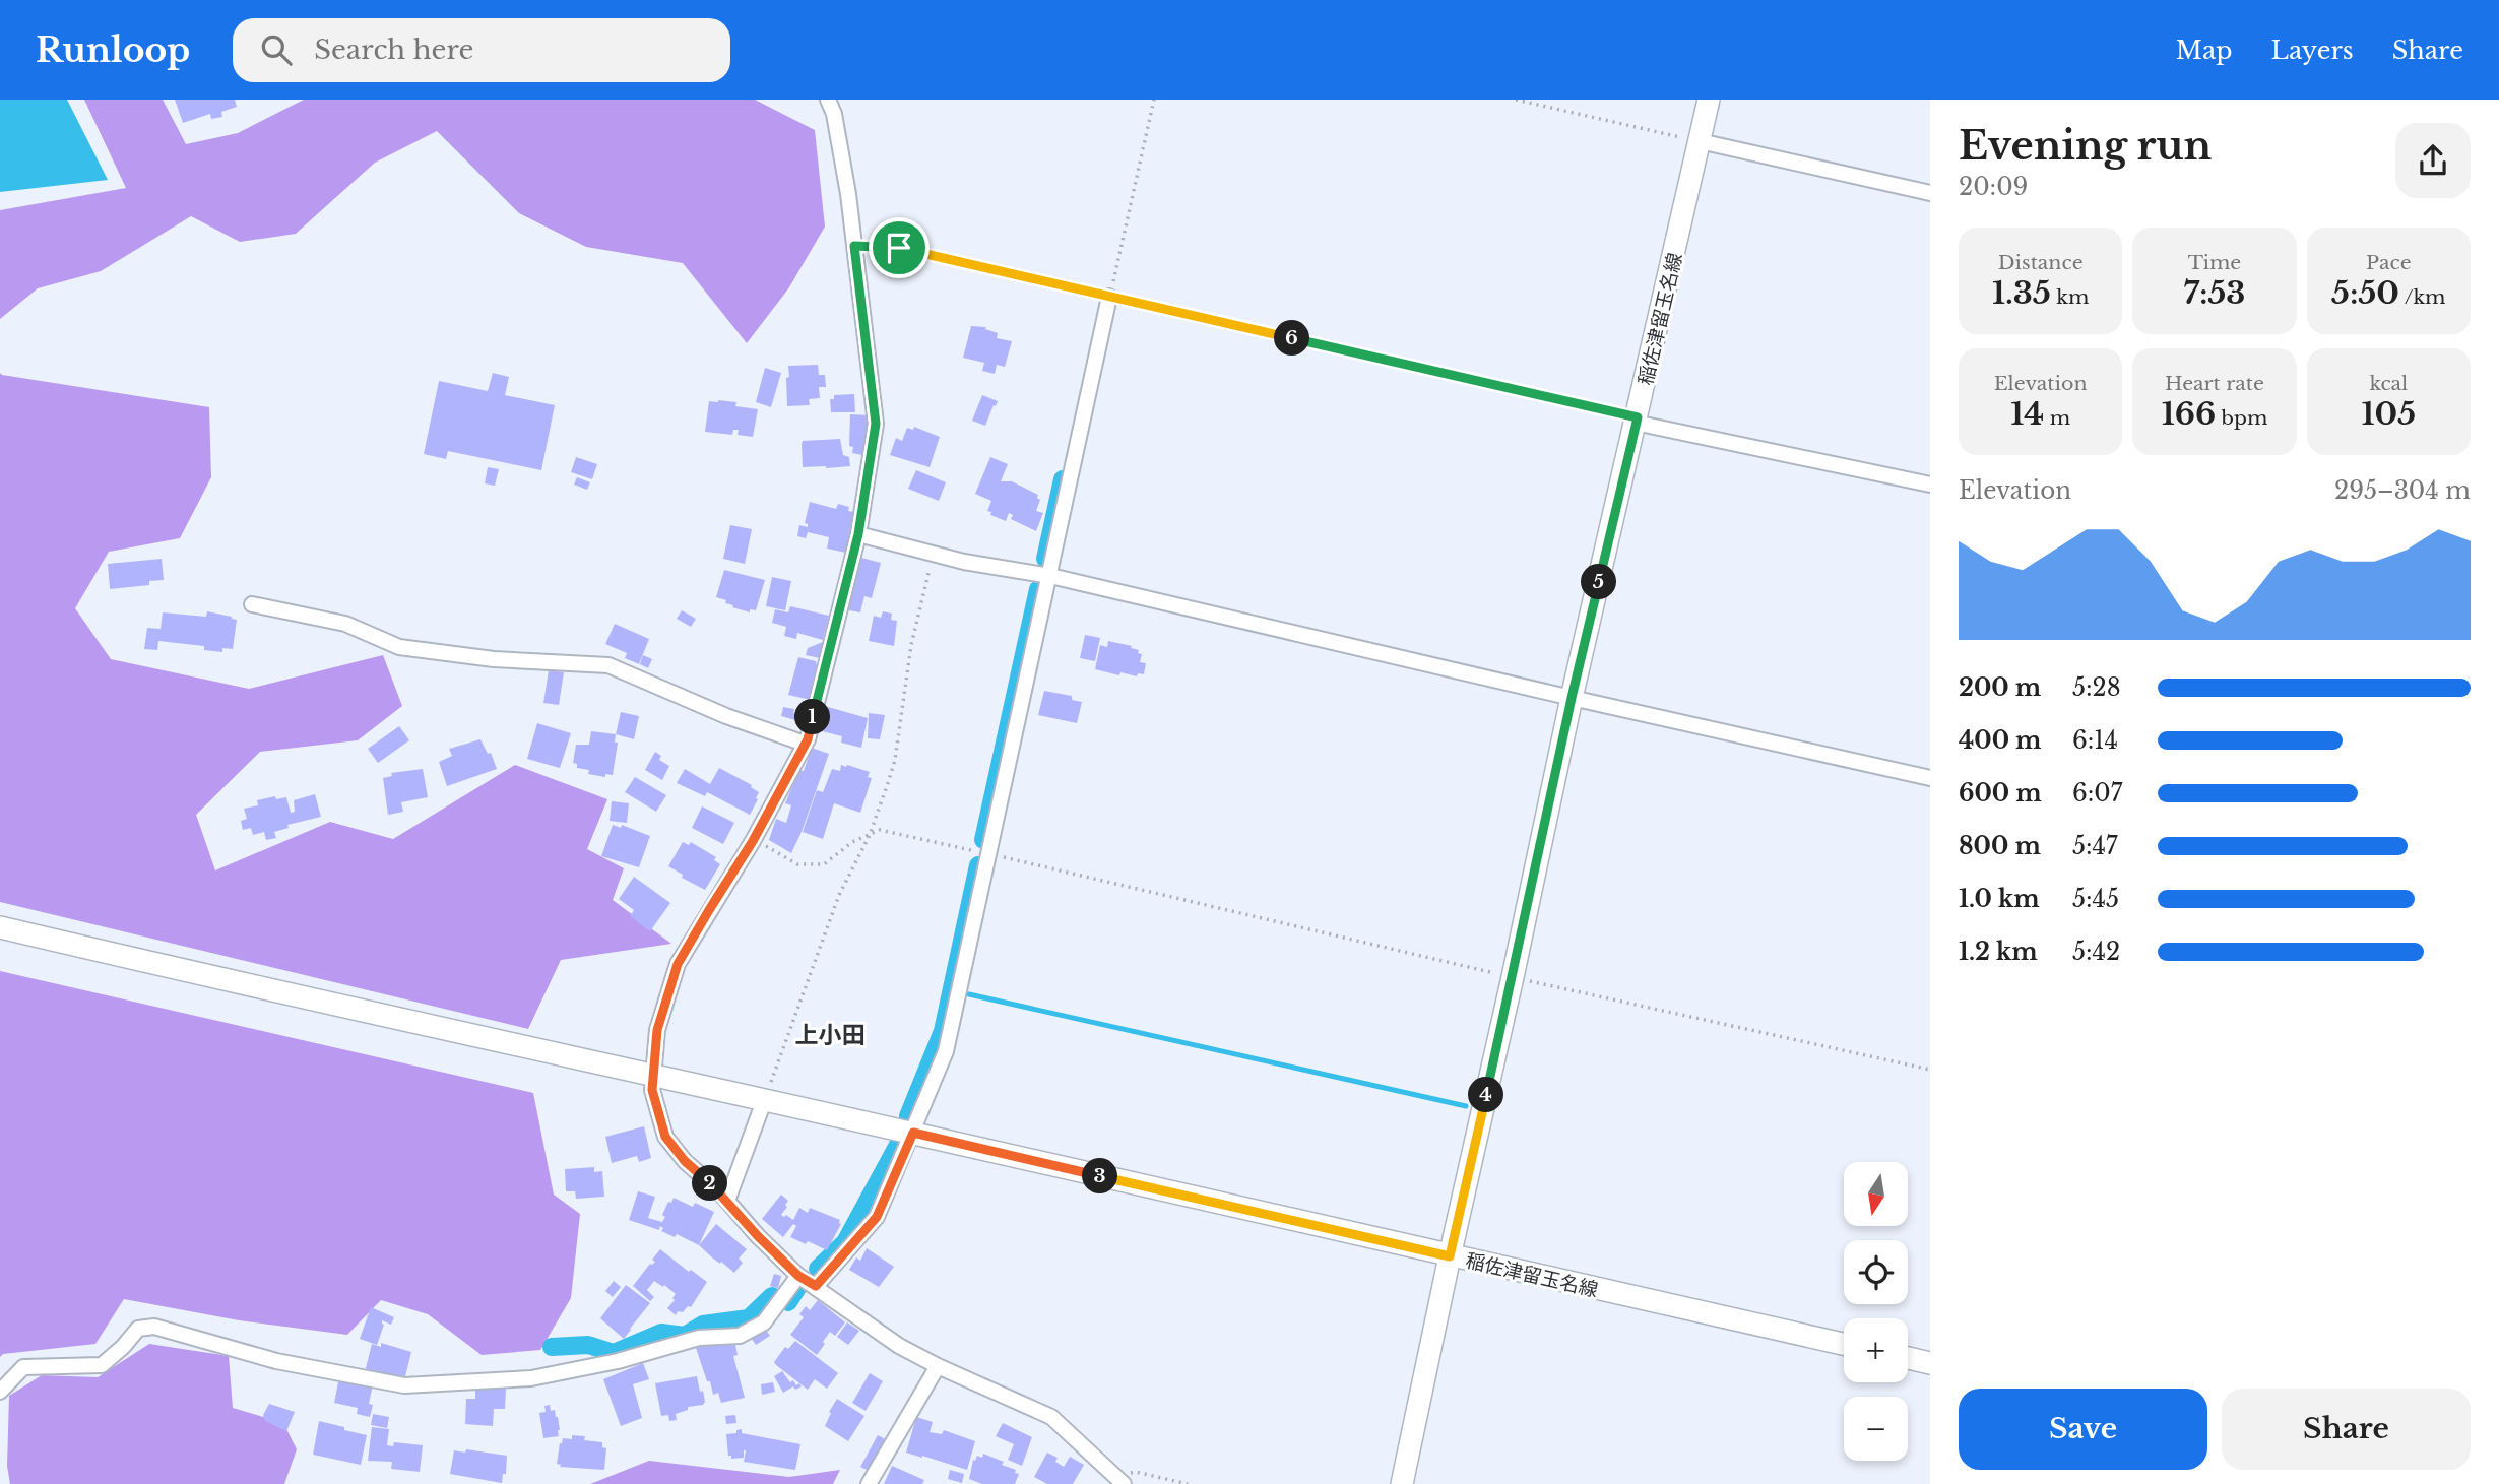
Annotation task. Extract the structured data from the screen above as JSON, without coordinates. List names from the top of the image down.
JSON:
{
  "streets": {
    "street": ["稲佐津留玉名線"]
  },
  "districts": ["上小田"],
  "north": "bottom",
  "page": {
    "header": "Runloop",
    "search": "Search here",
    "nav": ["Map", "Layers", "Share"],
    "heading": ["Evening run", "20:09"],
    "stats": [
      ["Distance", "1.35 km"],
      ["Time", "7:53"],
      ["Pace", "5:50 /km"],
      ["Elevation", "14 m"],
      ["Heart rate", "166 bpm"],
      ["kcal", "105"]
    ],
    "pins": [
      "6",
      "5",
      "1",
      "4",
      "3",
      "2"
    ],
    "chart": ["Elevation", "295–304 m"],
    "list": [
      {
        "name": "200 m",
        "note": "5:28"
      },
      {
        "name": "400 m",
        "note": "6:14"
      },
      {
        "name": "600 m",
        "note": "6:07"
      },
      {
        "name": "800 m",
        "note": "5:47"
      },
      {
        "name": "1.0 km",
        "note": "5:45"
      },
      {
        "name": "1.2 km",
        "note": "5:42"
      }
    ],
    "map_buttons": ["+", "−"],
    "buttons": ["Save", "Share"]
  }
}
